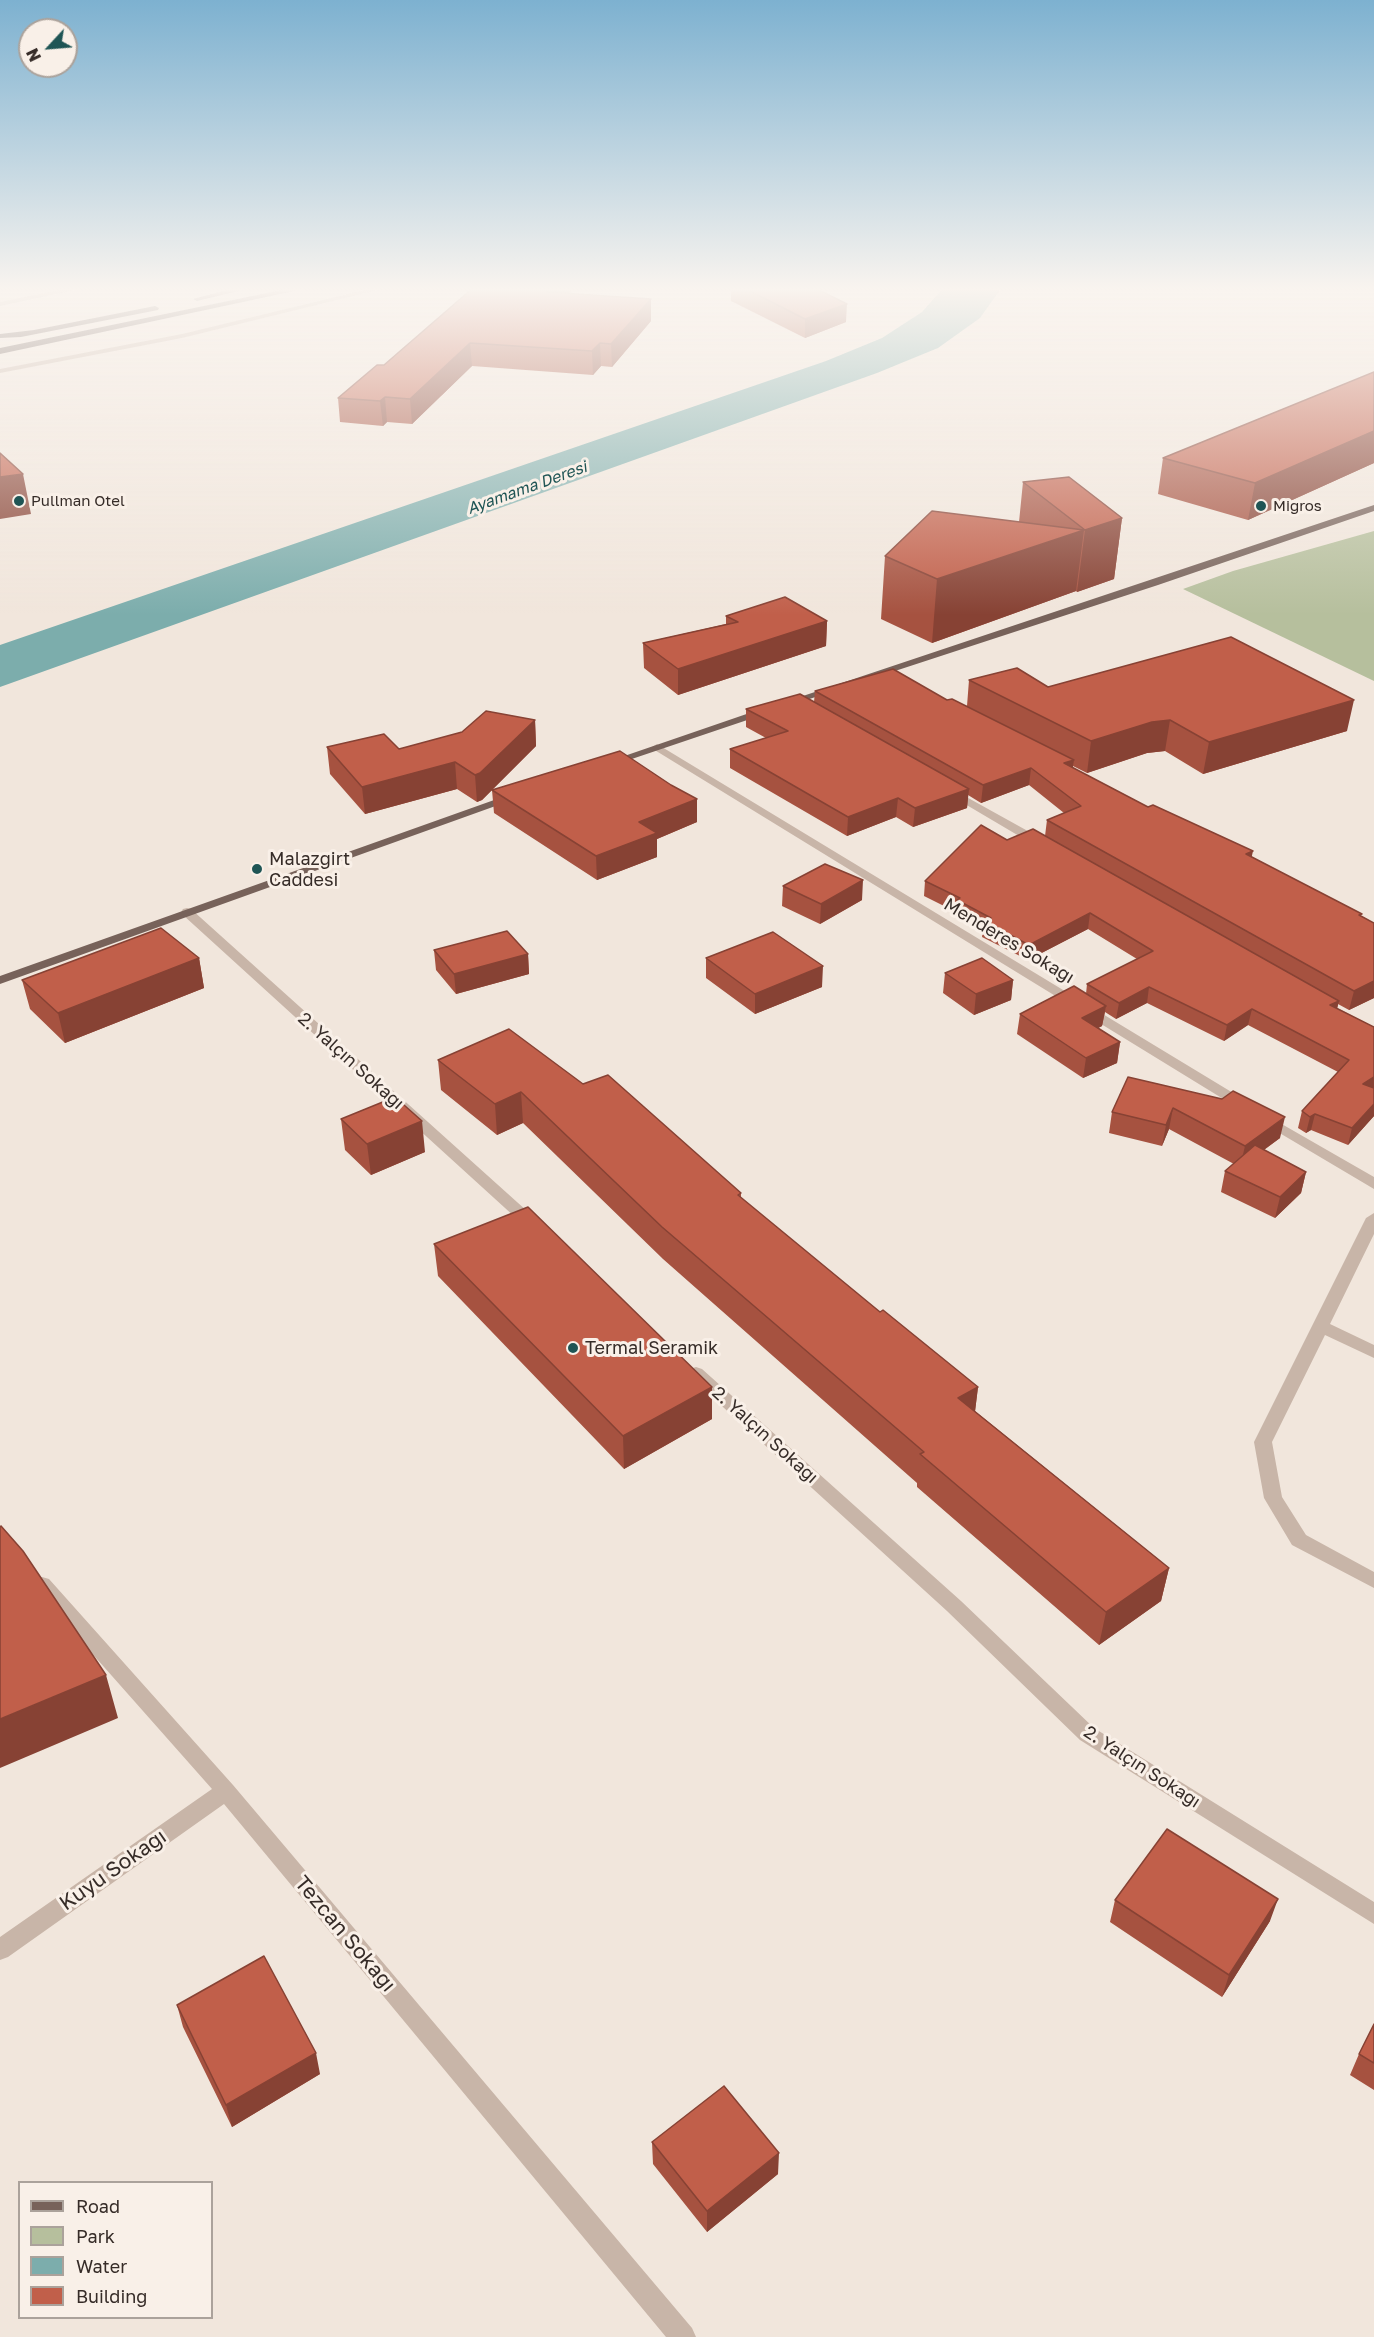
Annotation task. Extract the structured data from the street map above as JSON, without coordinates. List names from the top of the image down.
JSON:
{
  "streets": {
    "street": [
      "Menderes Sokağı",
      "2. Yalçın Sokağı",
      "Kuyu Sokağı",
      "Tezcan Sokağı"
    ]
  },
  "crossings": [
    ["Kuyu Sokağı", "Tezcan Sokağı"]
  ],
  "water": ["Ayamama Deresi"],
  "places": [
    "Pullman Otel",
    "Migros",
    "Malazgirt Caddesi",
    "Termal Seramik"
  ],
  "legend": [
    "Road",
    "Park",
    "Water",
    "Building"
  ],
  "north": "bottom left"
}
